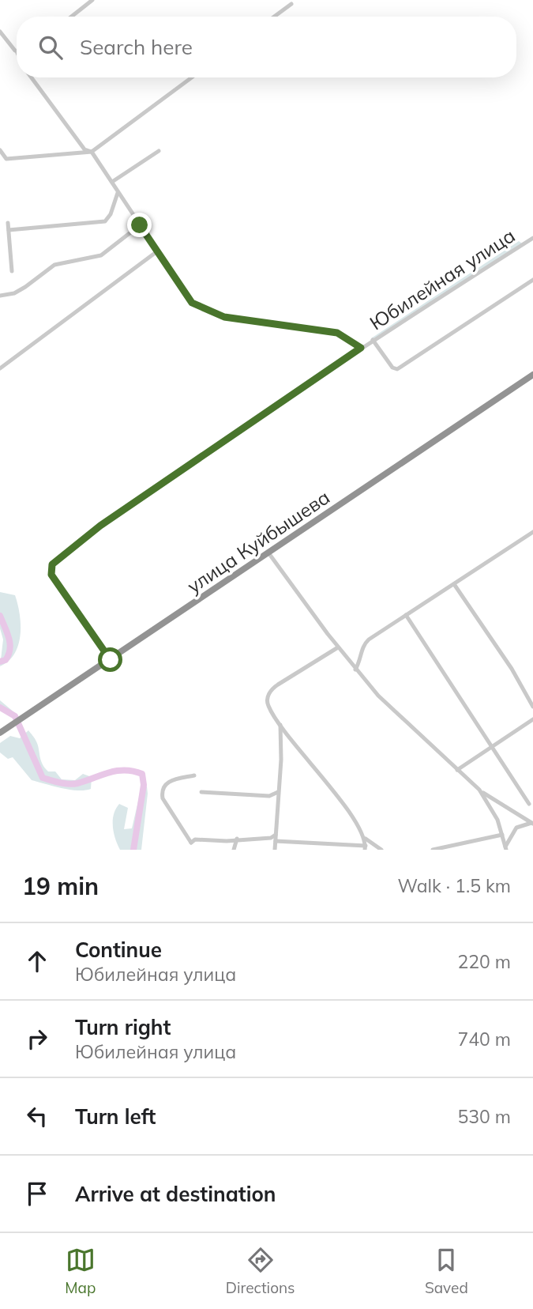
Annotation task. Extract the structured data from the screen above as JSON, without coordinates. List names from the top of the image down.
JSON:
{
  "streets": {
    "highway": ["улица Куйбышева"],
    "street": ["Юбилейная улица"]
  },
  "crossings": [
    ["Юбилейная улица", "улица Куйбышева"]
  ],
  "page": {
    "search": "Search here",
    "heading": ["19 min", "Walk · 1.5 km"],
    "list": [
      ["Continue", "Юбилейная улица", "220 m"],
      ["Turn right", "Юбилейная улица", "740 m"],
      ["Turn left", "530 m"],
      "Arrive at destination"
    ],
    "nav": ["Map", "Directions", "Saved"]
  }
}
